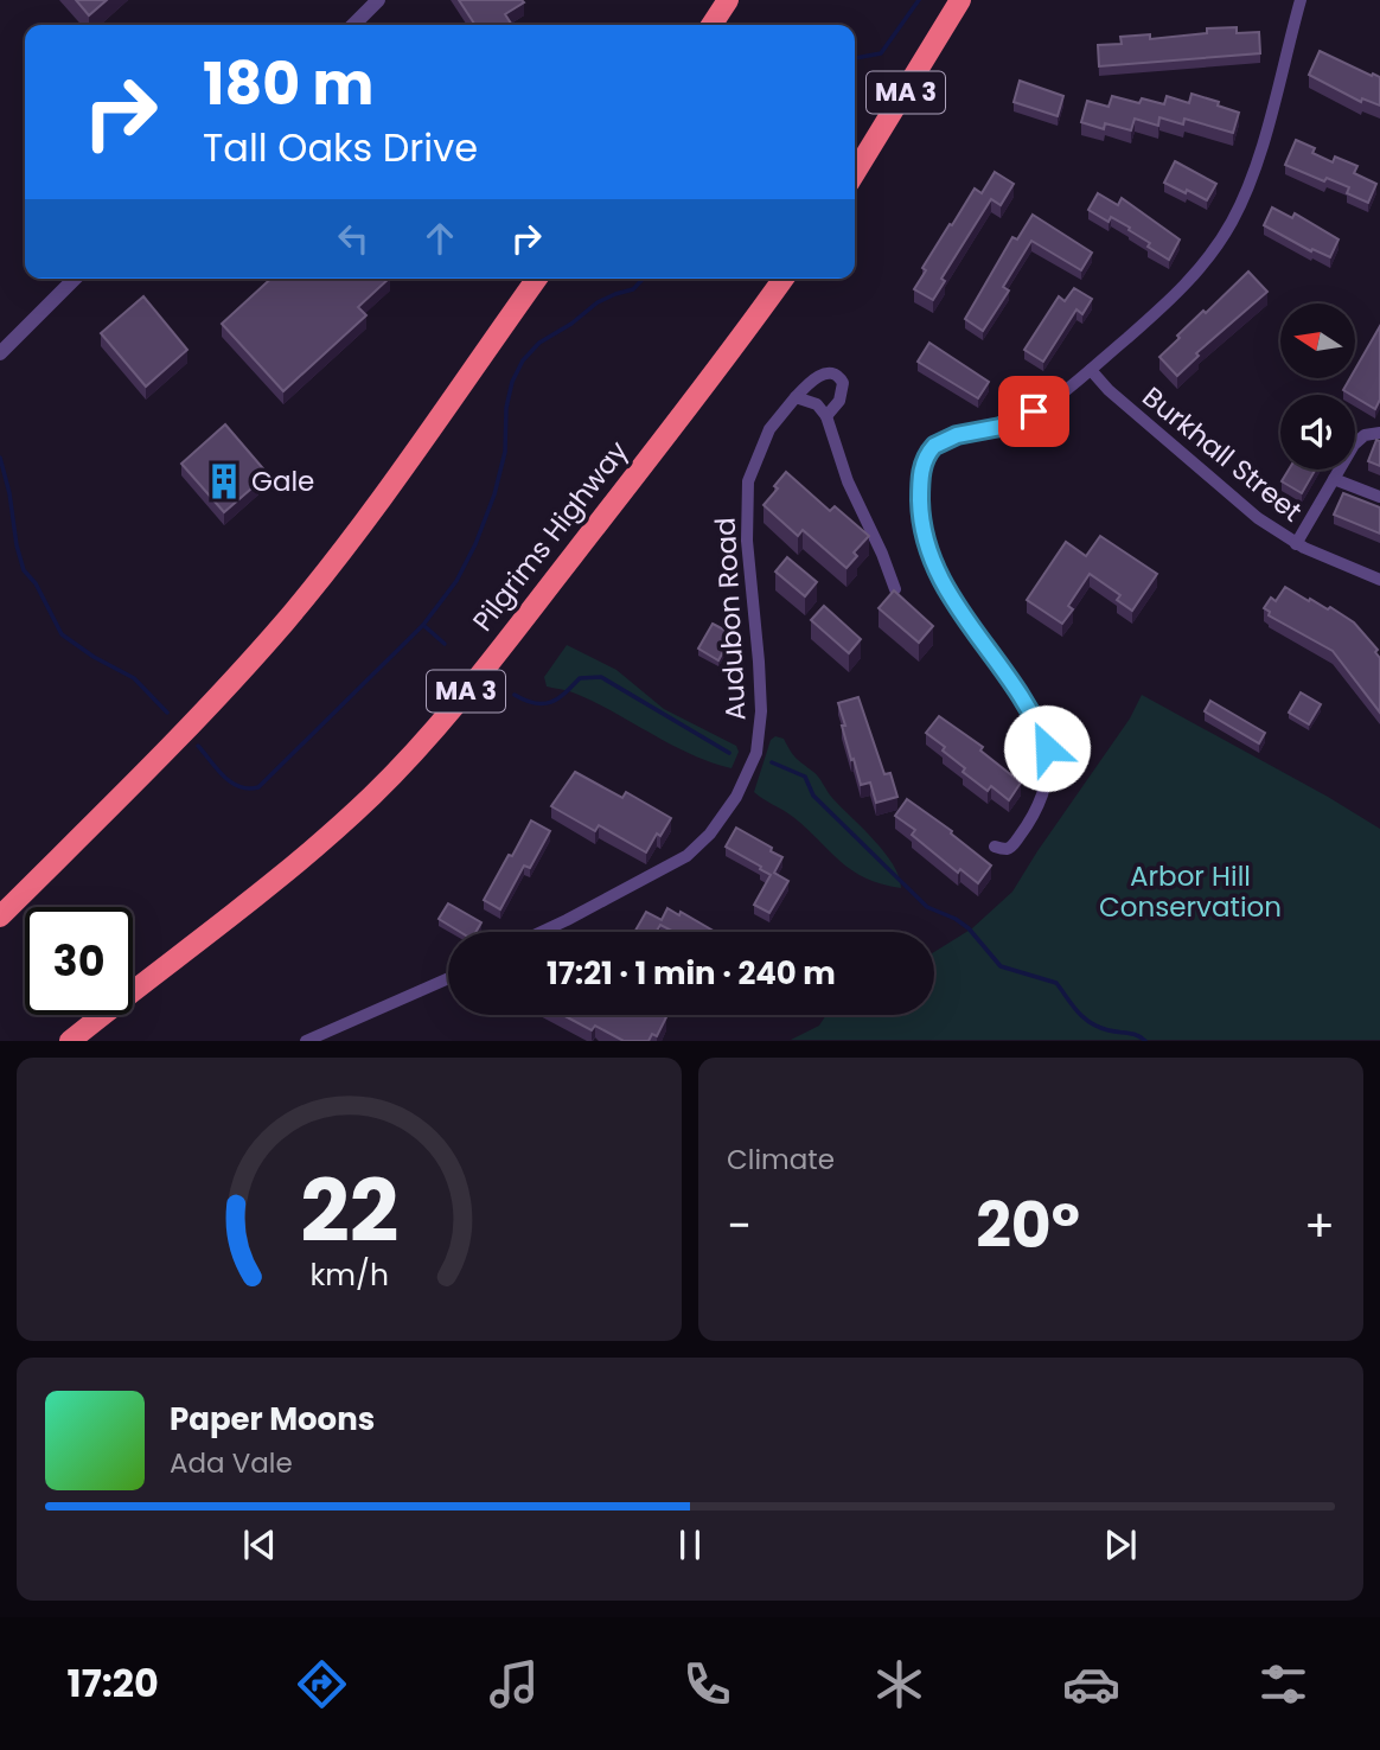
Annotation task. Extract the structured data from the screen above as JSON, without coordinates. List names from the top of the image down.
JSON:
{
  "streets": {
    "highway": ["MA 3", "Pilgrims Highway"],
    "street": ["Burkhall Street", "Audubon Road"]
  },
  "parks": ["Arbor Hill Conservation"],
  "places": {
    "building": ["Gale"]
  },
  "north": "left",
  "page": {
    "turn": ["180 m", "Tall Oaks Drive"],
    "limit": "30",
    "trip": "17:21 · 1 min · 240 m",
    "tile": "Climate",
    "heat": ["−", "20°", "+"],
    "song": ["Paper Moons", "Ada Vale"],
    "tabs": "17:20",
    "gauge": ["22", "km/h"]
  }
}
